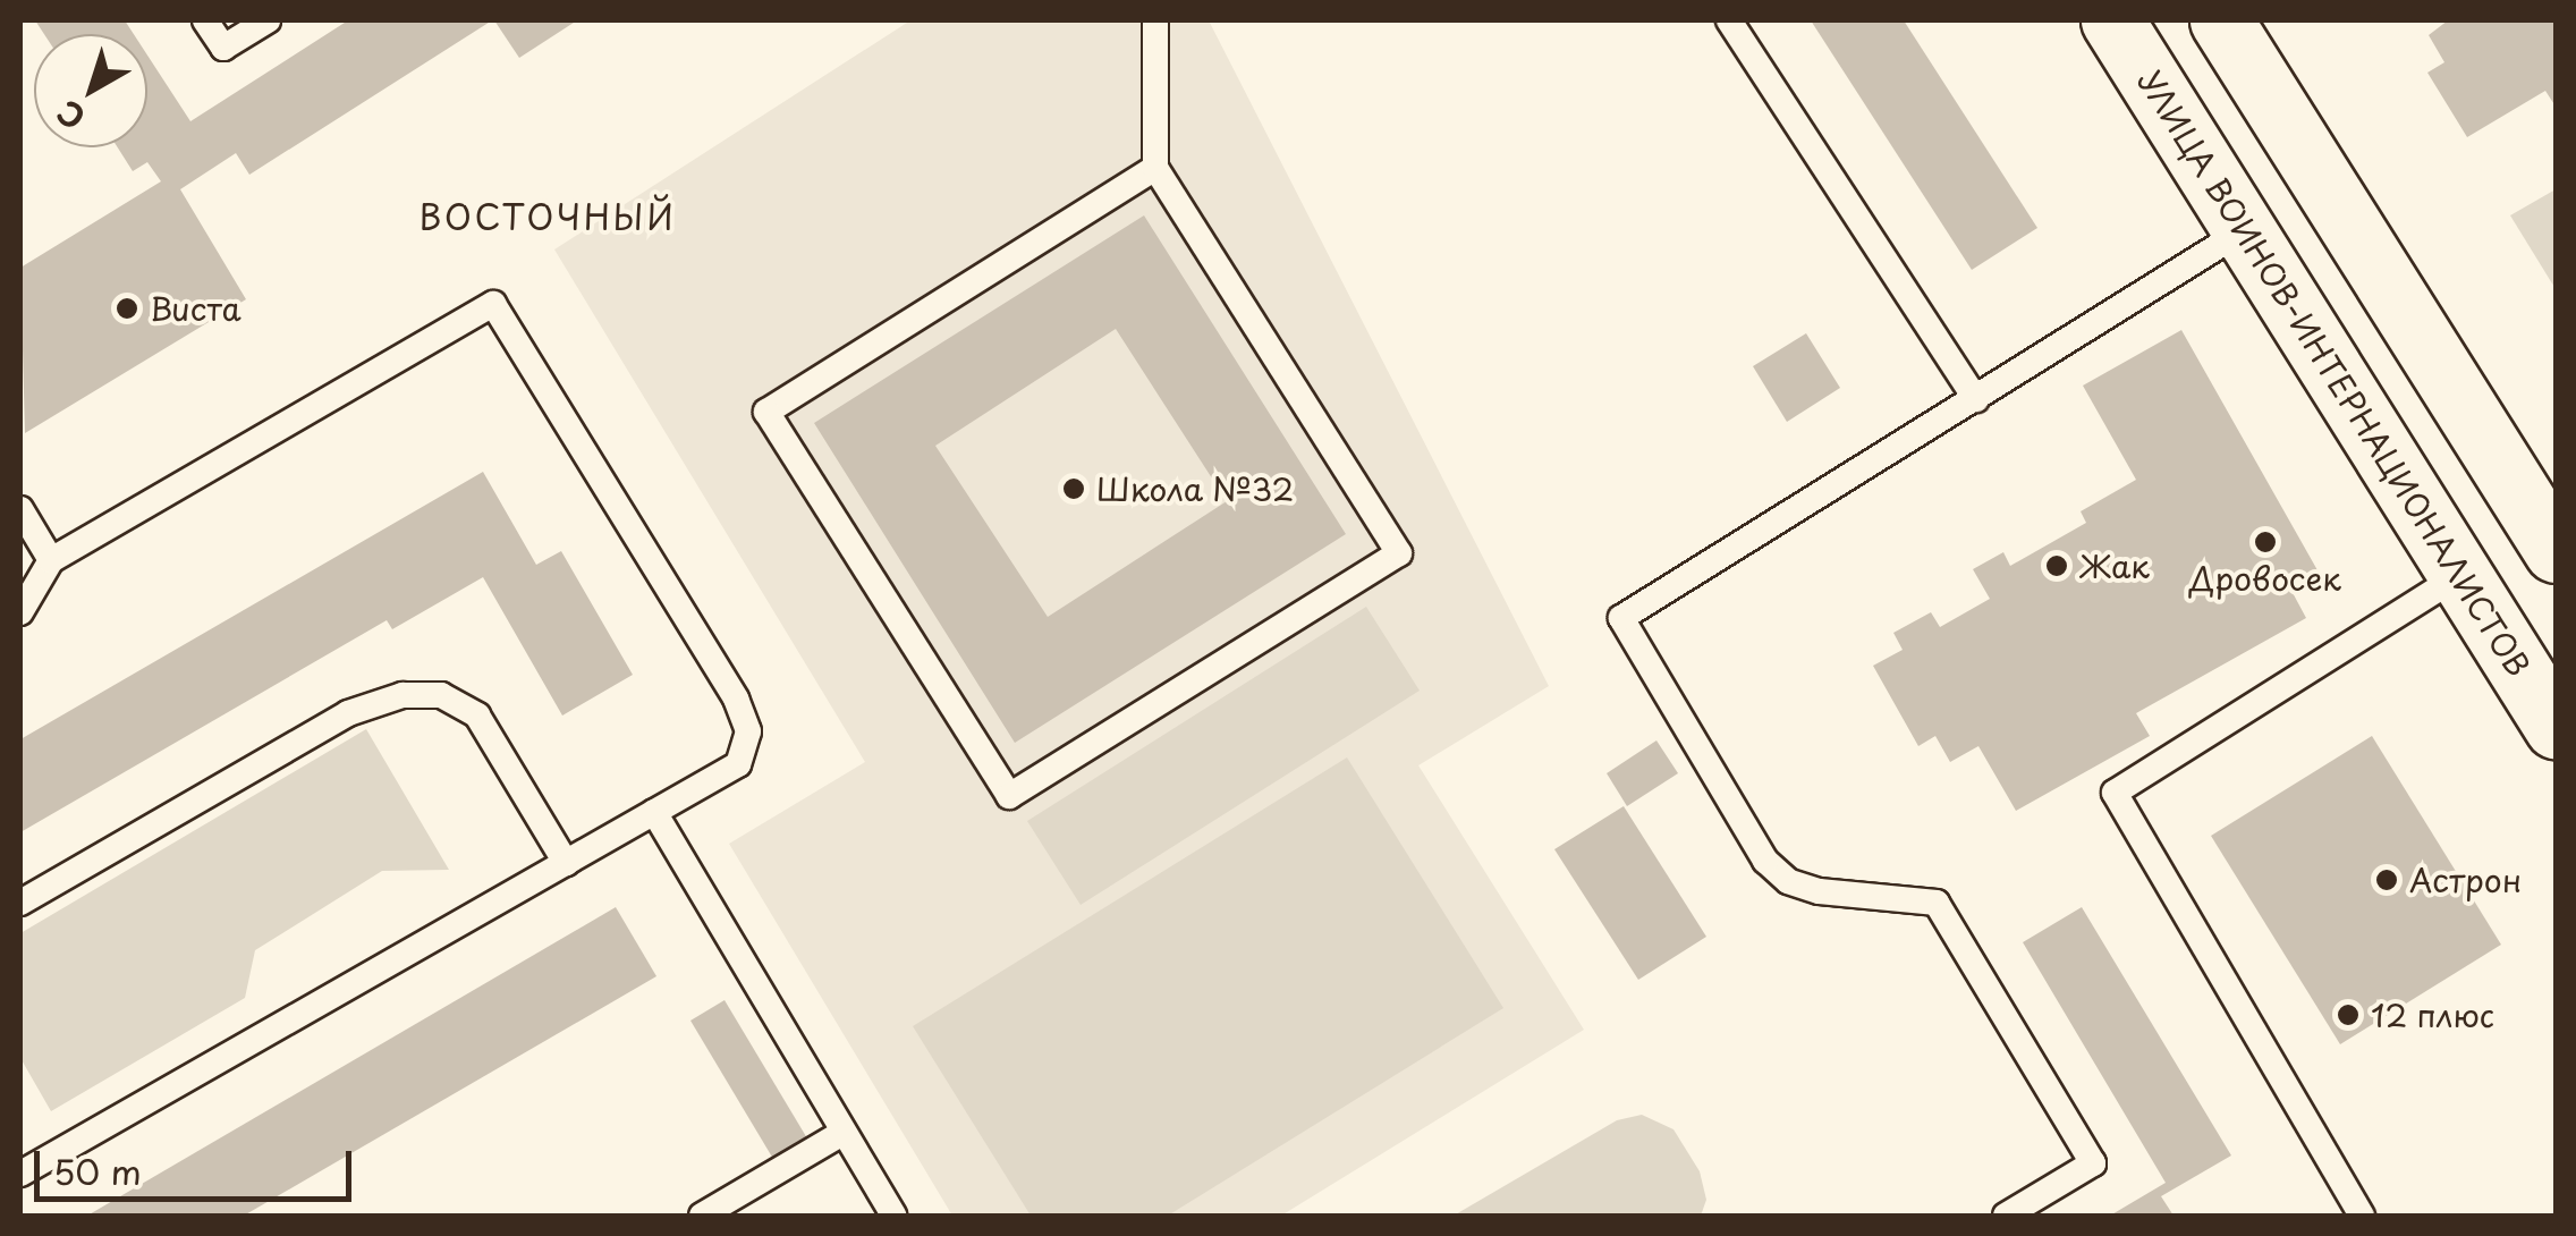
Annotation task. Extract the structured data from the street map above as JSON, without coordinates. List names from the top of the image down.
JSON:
{
  "streets": {
    "main road": ["УЛИЦА ВОИНОВ-ИНТЕРНАЦИОНАЛИСТОВ"]
  },
  "districts": ["ВОСТОЧНЫЙ"],
  "places": [
    "Виста",
    "Школа №32",
    "Дровосек",
    "Жак",
    "Астрон",
    "12 плюс"
  ],
  "scale_bar": "50 m",
  "north": "bottom left"
}
